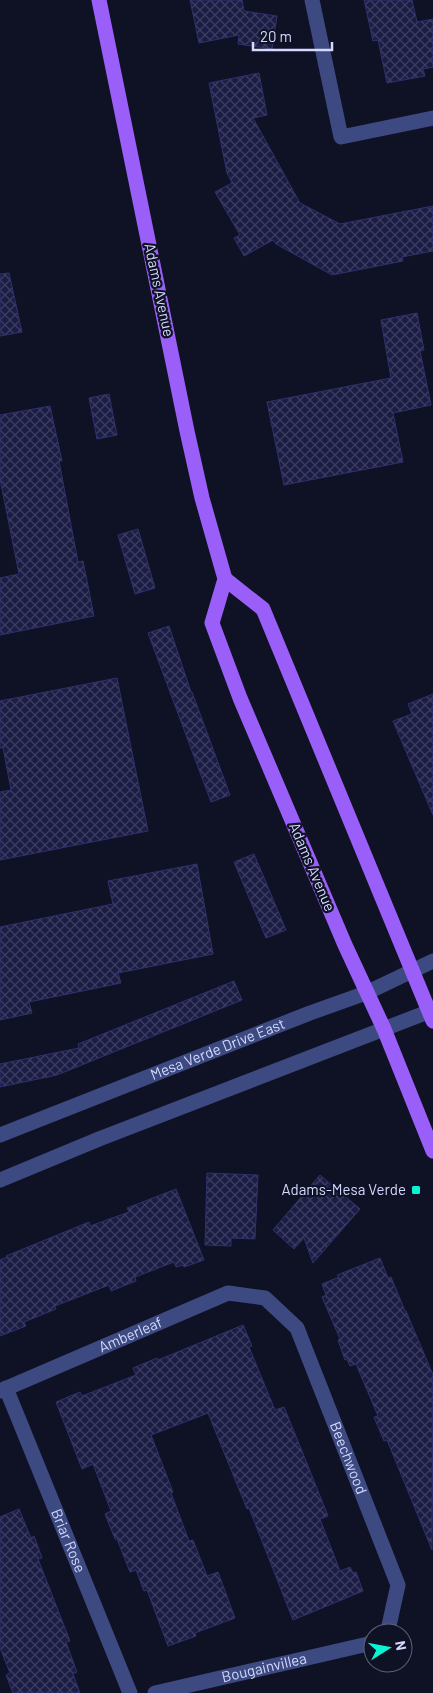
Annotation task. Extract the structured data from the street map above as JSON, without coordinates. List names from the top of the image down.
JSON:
{
  "streets": {
    "main road": ["Adams Avenue"],
    "street": [
      "Mesa Verde Drive East",
      "Amberleaf",
      "Beechwood",
      "Briar Rose",
      "Bougainvillea"
    ]
  },
  "crossings": [
    ["Adams Avenue", "Mesa Verde Drive East"],
    ["Amberleaf", "Beechwood"],
    ["Amberleaf", "Briar Rose"]
  ],
  "places": {
    "transit": ["Adams-Mesa Verde"]
  },
  "scale_bar": "20 m",
  "north": "right"
}
